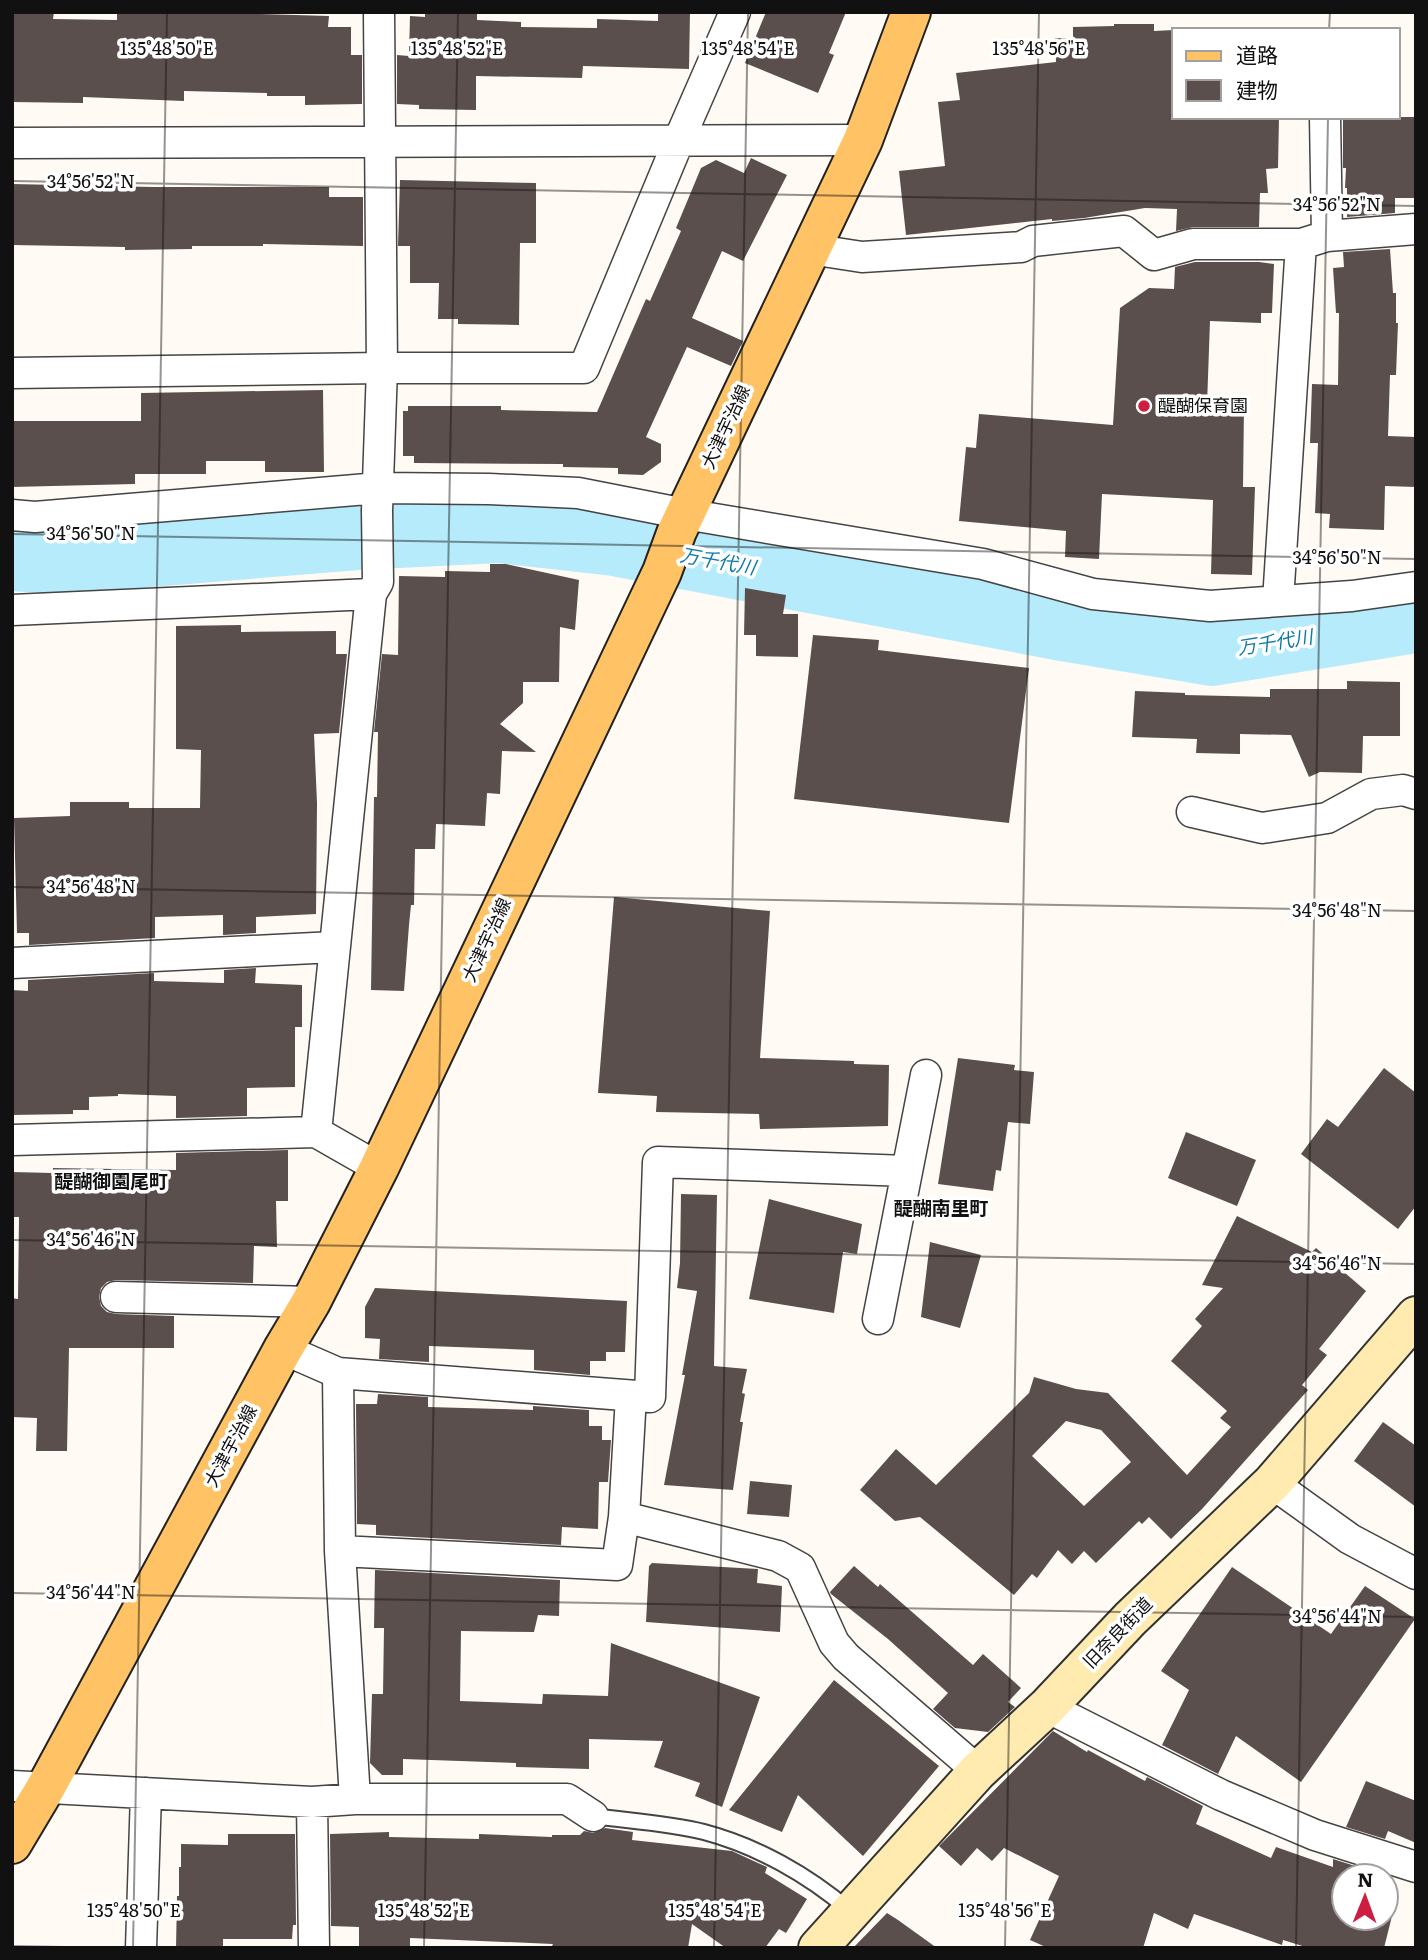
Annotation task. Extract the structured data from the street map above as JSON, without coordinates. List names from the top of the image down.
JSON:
{
  "streets": {
    "main road": ["大津宇治線"],
    "street": ["旧奈良街道"]
  },
  "districts": ["醍醐御園尾町", "醍醐南里町"],
  "water": ["万千代川"],
  "places": ["醍醐保育園"],
  "legend": ["道路", "建物"],
  "north": "top",
  "coordinates": [
    "135°48'50\"E",
    "135°48'52\"E",
    "135°48'54\"E",
    "135°48'56\"E",
    "34°56'52\"N",
    "34°56'50\"N",
    "34°56'48\"N",
    "34°56'46\"N",
    "34°56'44\"N"
  ]
}
